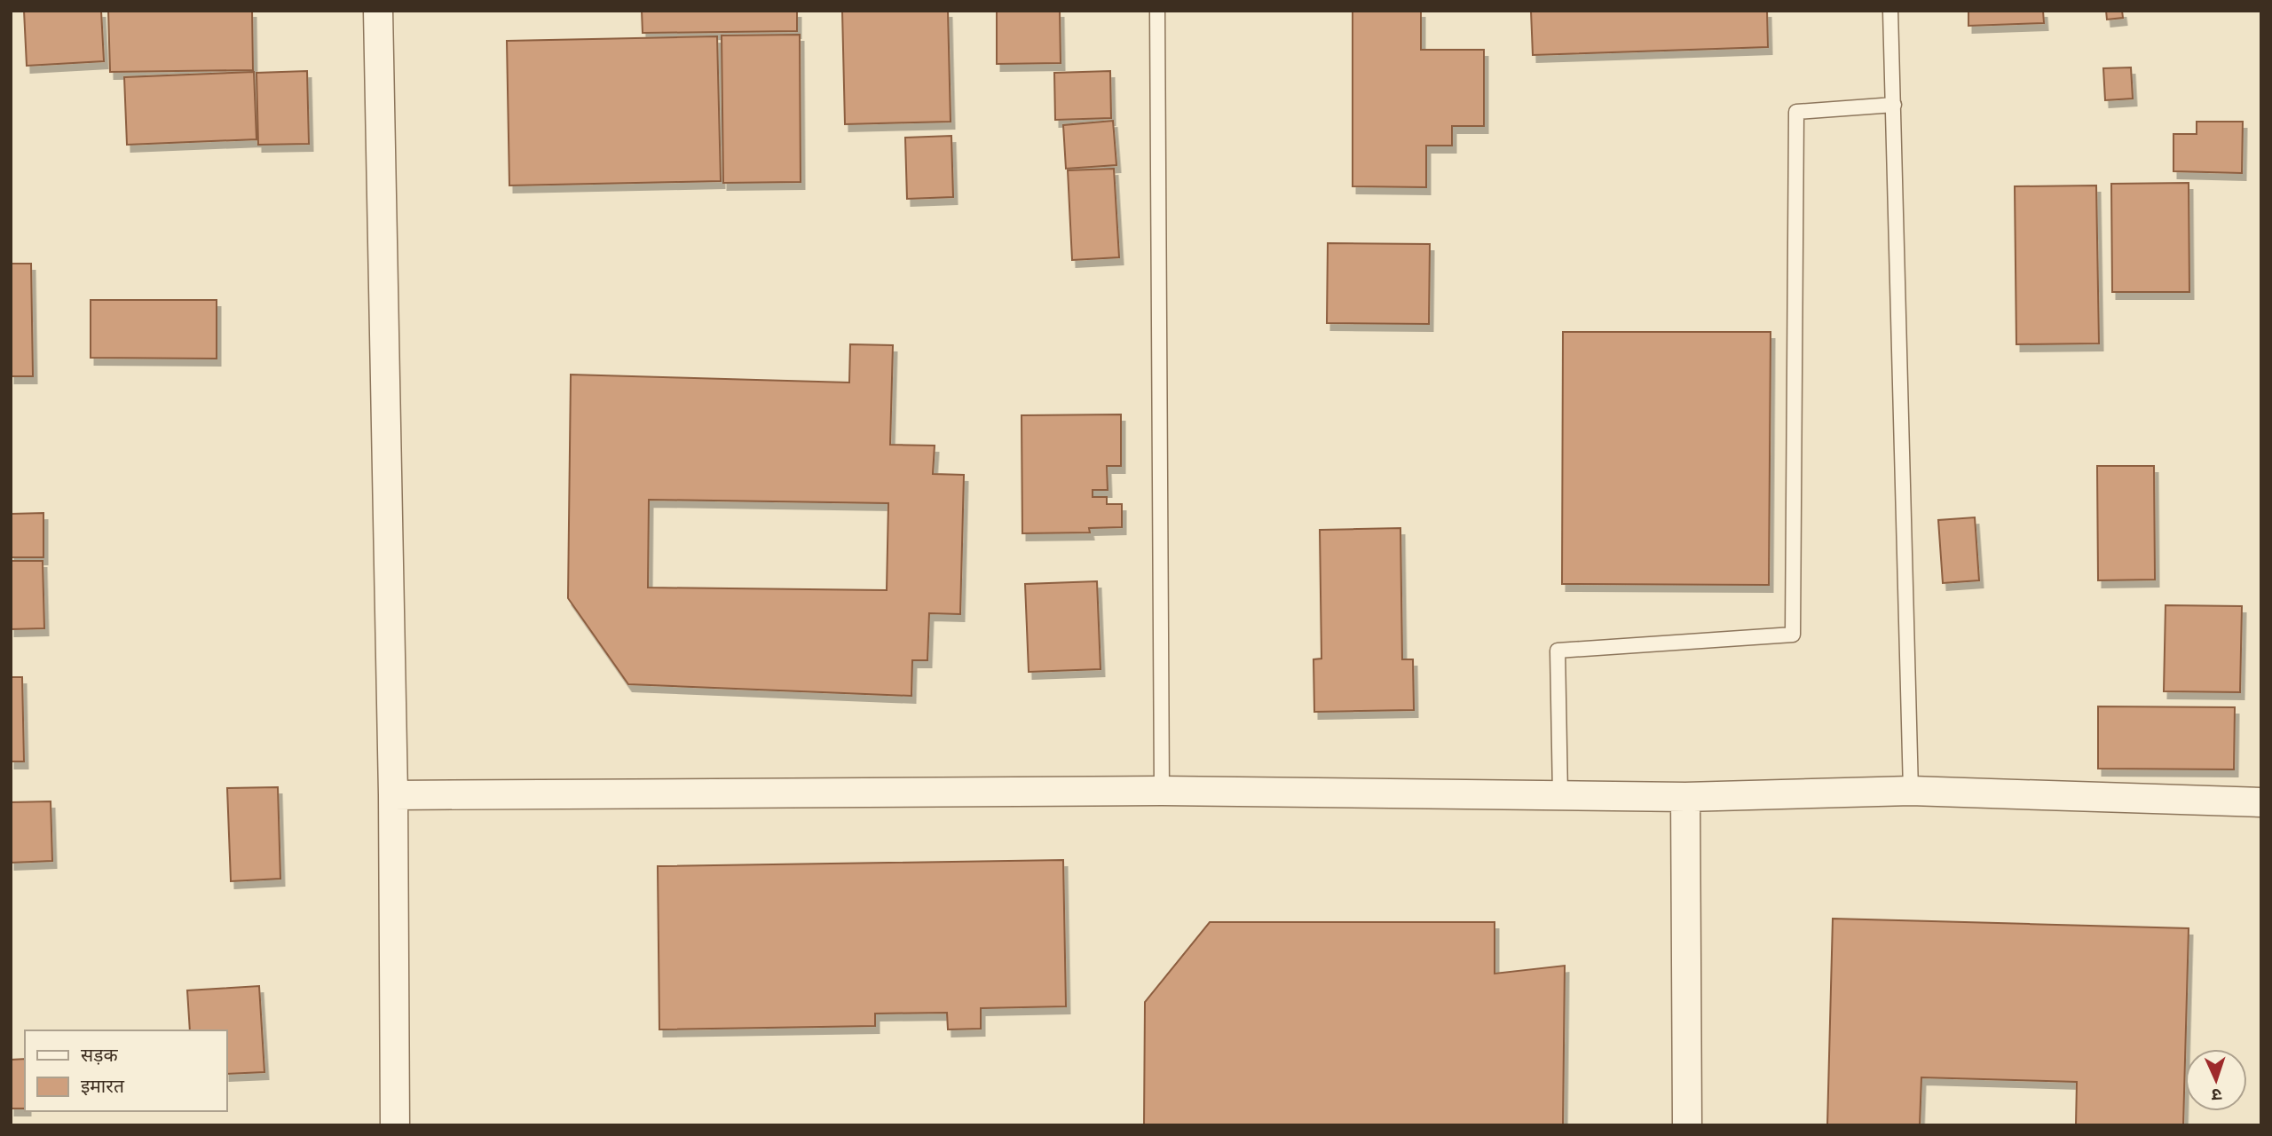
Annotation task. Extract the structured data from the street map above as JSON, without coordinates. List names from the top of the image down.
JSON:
{
  "legend": ["सड़क", "इमारत"],
  "north": "bottom"
}
